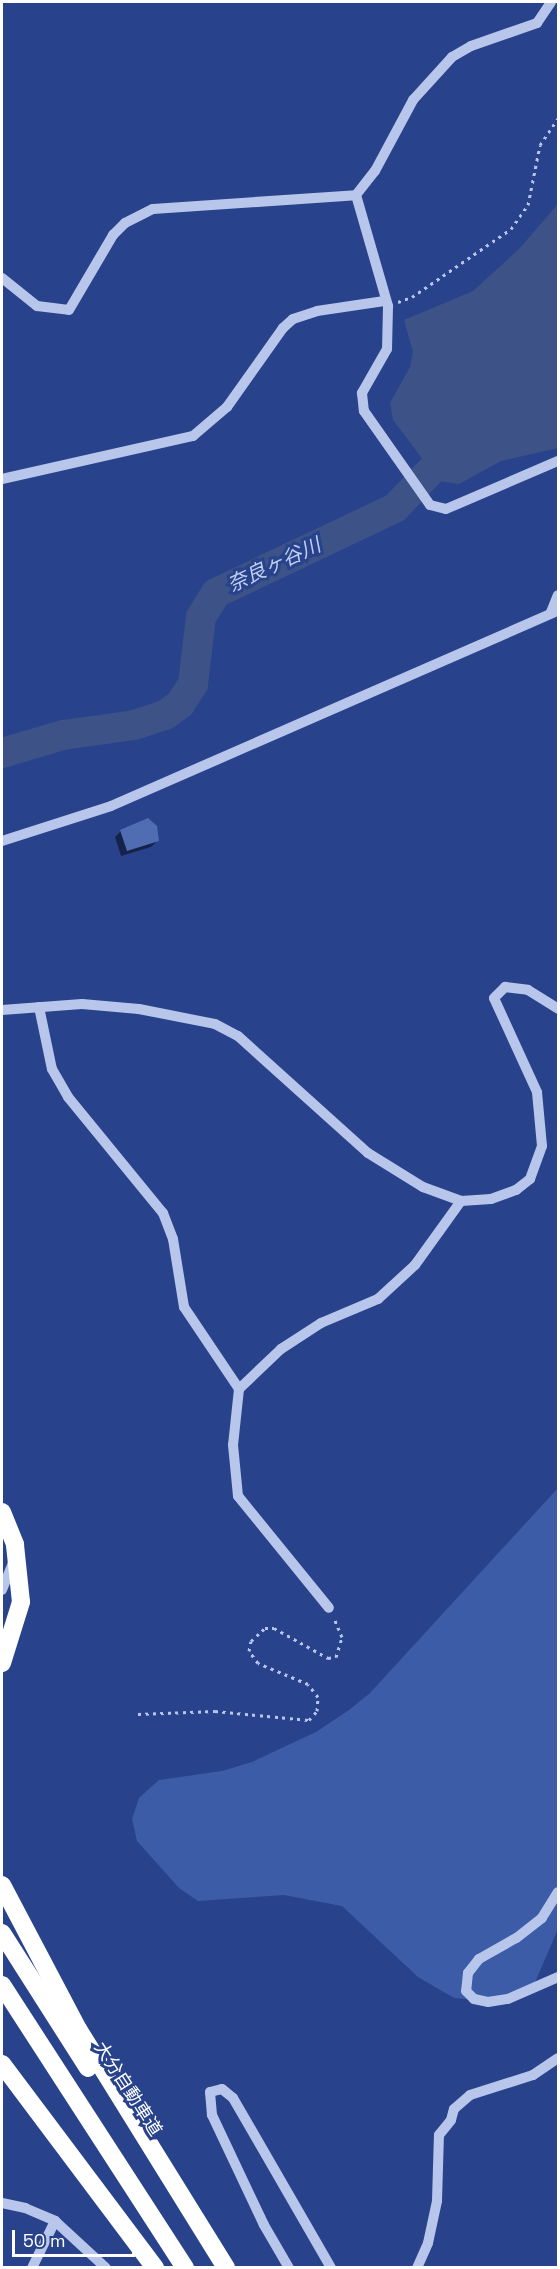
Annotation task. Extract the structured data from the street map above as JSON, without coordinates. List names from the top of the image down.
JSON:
{
  "streets": {
    "highway": ["大分自動車道"]
  },
  "water": ["奈良ヶ谷川"],
  "scale_bar": "50 m"
}
